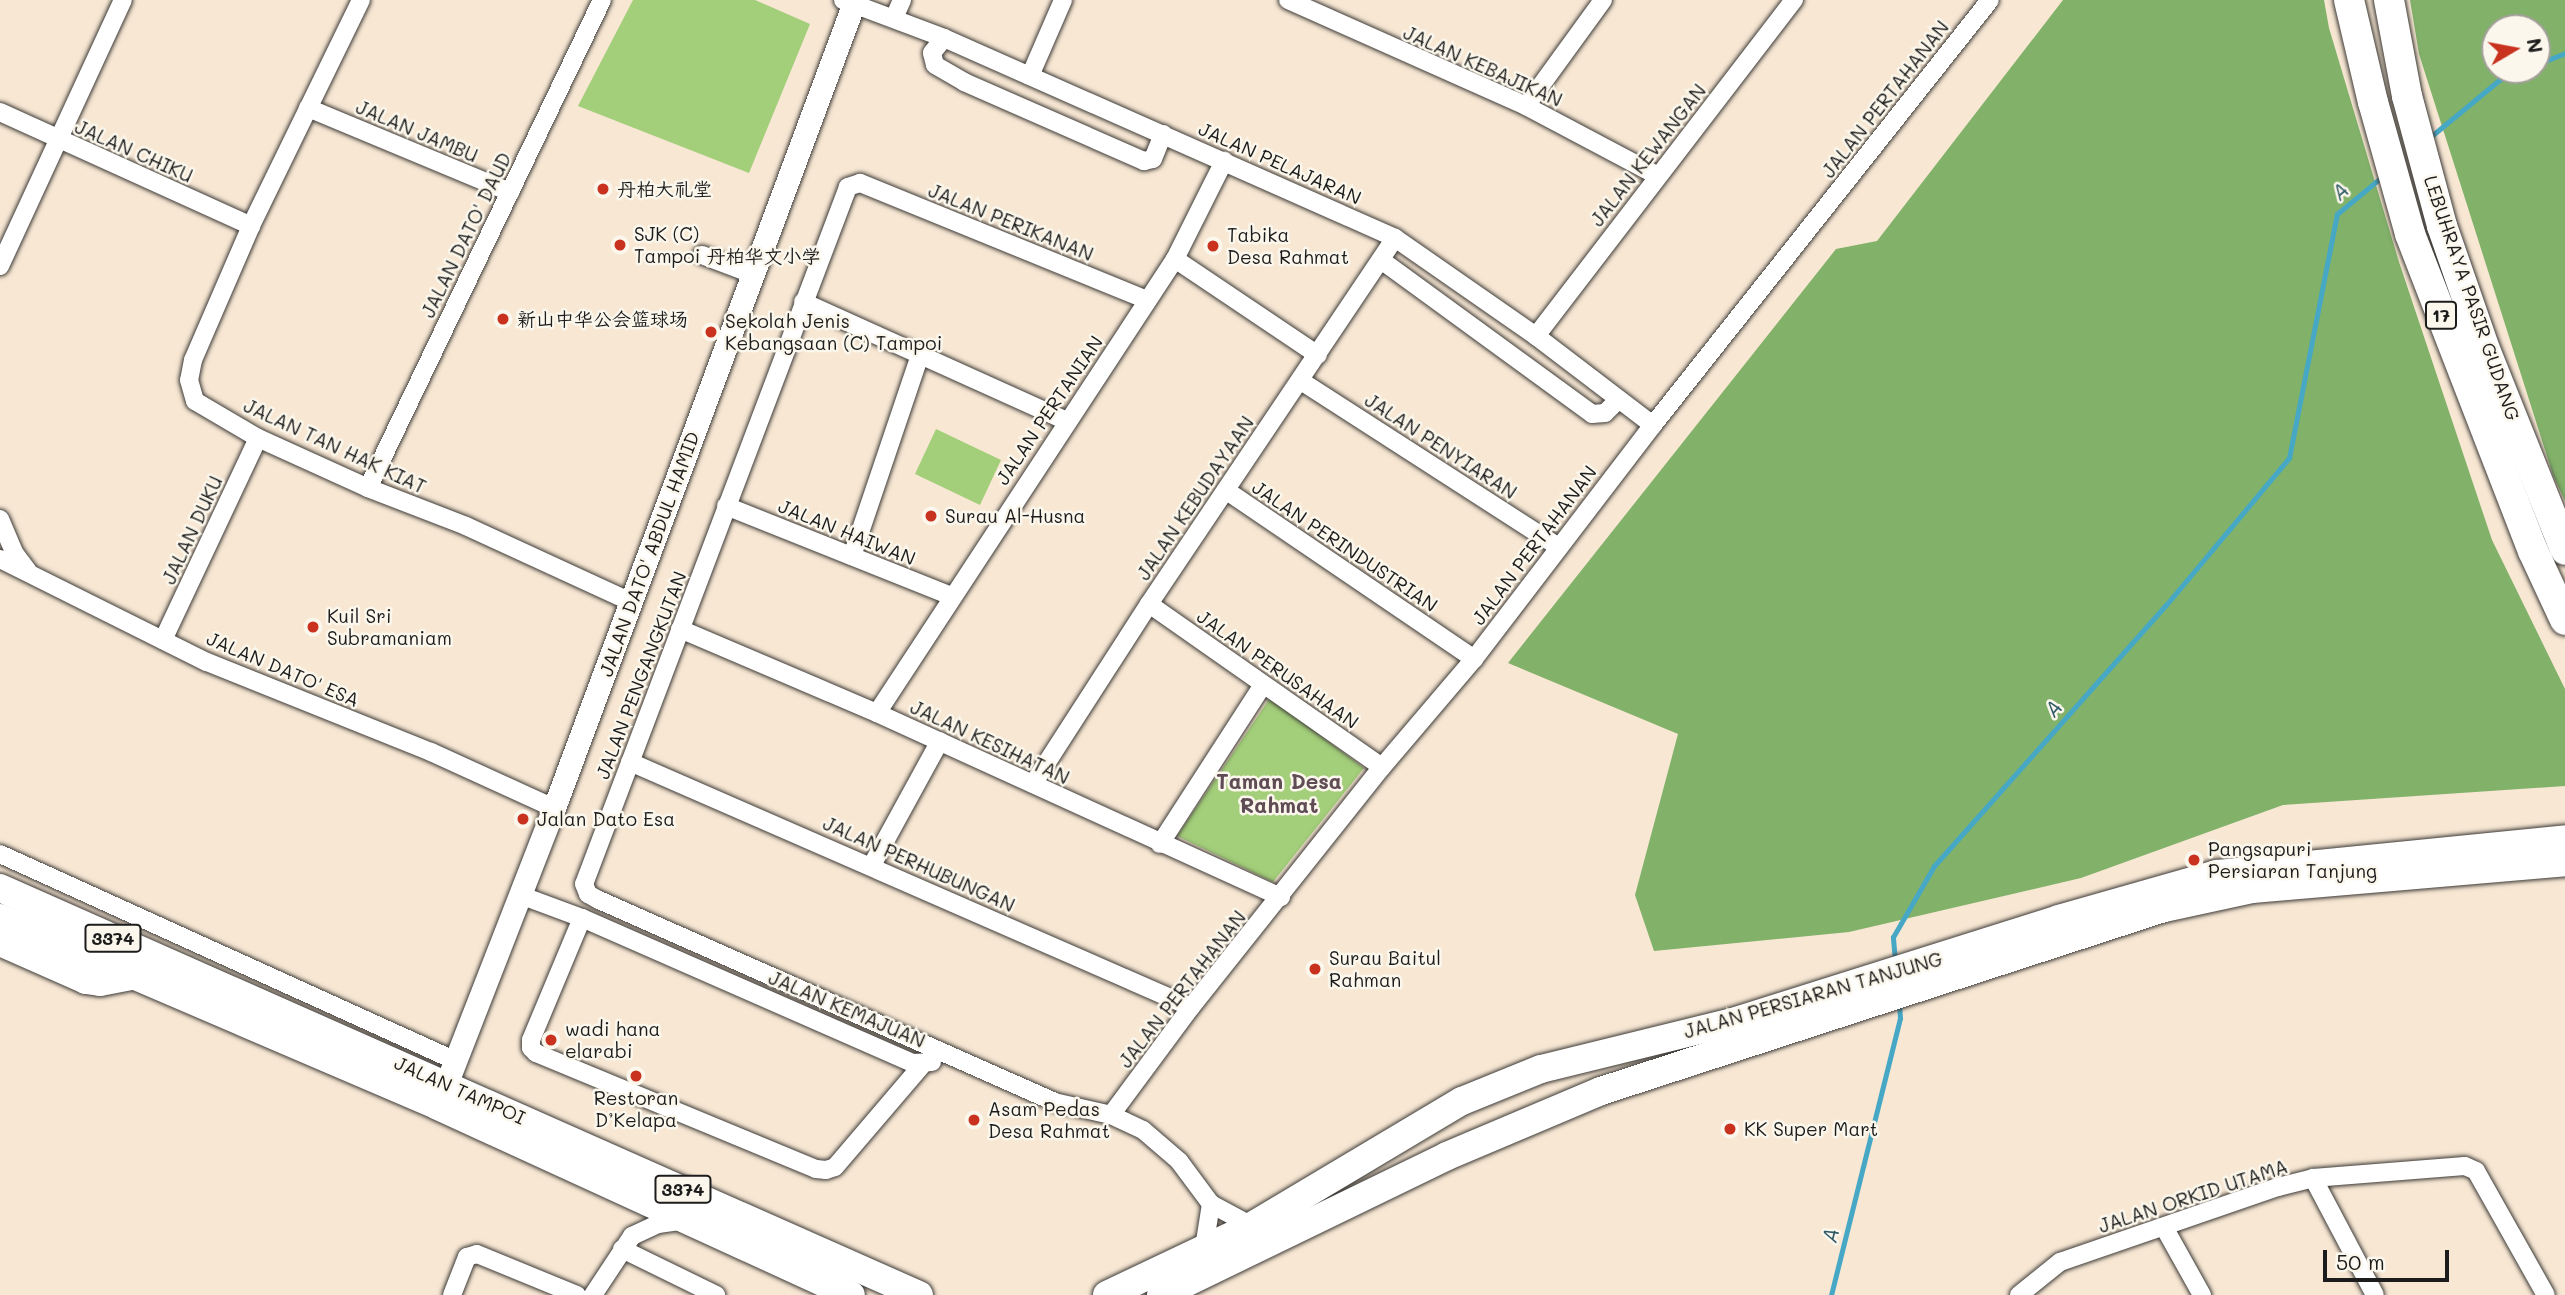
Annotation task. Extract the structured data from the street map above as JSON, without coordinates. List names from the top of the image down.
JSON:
{
  "streets": {
    "highway": ["LEBUHRAYA PASIR GUDANG", "17"],
    "main road": ["3374", "JALAN PERSIARAN TANJUNG", "JALAN TAMPOI"],
    "street": [
      "JALAN KEBAJIKAN",
      "JALAN PERTAHANAN",
      "JALAN JAMBU",
      "JALAN CHIKU",
      "JALAN KEWANGAN",
      "JALAN PELAJARAN",
      "JALAN PERIKANAN",
      "JALAN DATO' DAUD",
      "JALAN PERTANIAN",
      "JALAN TAN HAK KIAT",
      "JALAN PENYIARAN",
      "JALAN KEBUDAYAAN",
      "JALAN DUKU",
      "JALAN HAIWAN",
      "JALAN PERINDUSTRIAN",
      "JALAN DATO' ABDUL HAMID",
      "JALAN DATO' ESA",
      "JALAN PERUSAHAAN",
      "JALAN PENGANGKUTAN",
      "JALAN KESIHATAN",
      "JALAN PERHUBUNGAN",
      "JALAN KEMAJUAN",
      "JALAN ORKID UTAMA"
    ]
  },
  "crossings": [
    ["JALAN KEBAJIKAN", "JALAN KEWANGAN"],
    ["JALAN PERTAHANAN", "JALAN PELAJARAN"],
    ["JALAN PERTAHANAN", "JALAN PENYIARAN"],
    ["JALAN PERTAHANAN", "JALAN PERINDUSTRIAN"],
    ["JALAN PERTAHANAN", "JALAN PERUSAHAAN"],
    ["JALAN PERTAHANAN", "JALAN KESIHATAN"],
    ["JALAN PERTAHANAN", "JALAN PERHUBUNGAN"],
    ["JALAN JAMBU", "JALAN DATO' DAUD"],
    ["JALAN JAMBU", "JALAN TAN HAK KIAT"],
    ["JALAN CHIKU", "JALAN TAN HAK KIAT"],
    ["JALAN KEWANGAN", "JALAN PELAJARAN"],
    ["JALAN PELAJARAN", "JALAN PERTANIAN"],
    ["JALAN PELAJARAN", "JALAN KEBUDAYAAN"],
    ["JALAN PELAJARAN", "JALAN DATO' ABDUL HAMID"],
    ["JALAN PERIKANAN", "JALAN PERTANIAN"],
    ["JALAN PERIKANAN", "JALAN PENGANGKUTAN"],
    ["JALAN DATO' DAUD", "JALAN TAN HAK KIAT"],
    ["JALAN PERTANIAN", "JALAN HAIWAN"],
    ["JALAN PERTANIAN", "JALAN KESIHATAN"],
    ["JALAN TAN HAK KIAT", "JALAN DUKU"],
    ["JALAN TAN HAK KIAT", "JALAN DATO' ABDUL HAMID"],
    ["JALAN PENYIARAN", "JALAN KEBUDAYAAN"],
    ["JALAN KEBUDAYAAN", "JALAN PERINDUSTRIAN"],
    ["JALAN KEBUDAYAAN", "JALAN PERUSAHAAN"],
    ["JALAN KEBUDAYAAN", "JALAN KESIHATAN"],
    ["JALAN DUKU", "JALAN DATO' ESA"],
    ["JALAN HAIWAN", "JALAN PENGANGKUTAN"],
    ["JALAN DATO' ABDUL HAMID", "JALAN DATO' ESA"],
    ["JALAN DATO' ABDUL HAMID", "JALAN KEMAJUAN"],
    ["JALAN DATO' ABDUL HAMID", "JALAN TAMPOI"],
    ["JALAN PENGANGKUTAN", "JALAN KESIHATAN"],
    ["JALAN PENGANGKUTAN", "JALAN PERHUBUNGAN"],
    ["JALAN PENGANGKUTAN", "JALAN KEMAJUAN"]
  ],
  "districts": ["Taman Desa Rahmat"],
  "water": ["A"],
  "places": [
    "丹柏大礼堂",
    "SJK (C) Tampoi 丹柏华文小学",
    "Tabika Desa Rahmat",
    "新山中华公会篮球场",
    "Sekolah Jenis Kebangsaan (C) Tampoi",
    "Surau Al-Husna",
    "Kuil Sri Subramaniam",
    "Jalan Dato Esa",
    "Pangsapuri Persiaran Tanjung",
    "Surau Baitul Rahman",
    "wadi hana elarabi",
    "Restoran D’Kelapa",
    "Asam Pedas Desa Rahmat",
    "KK Super Mart"
  ],
  "scale_bar": "50 m",
  "north": "right"
}
